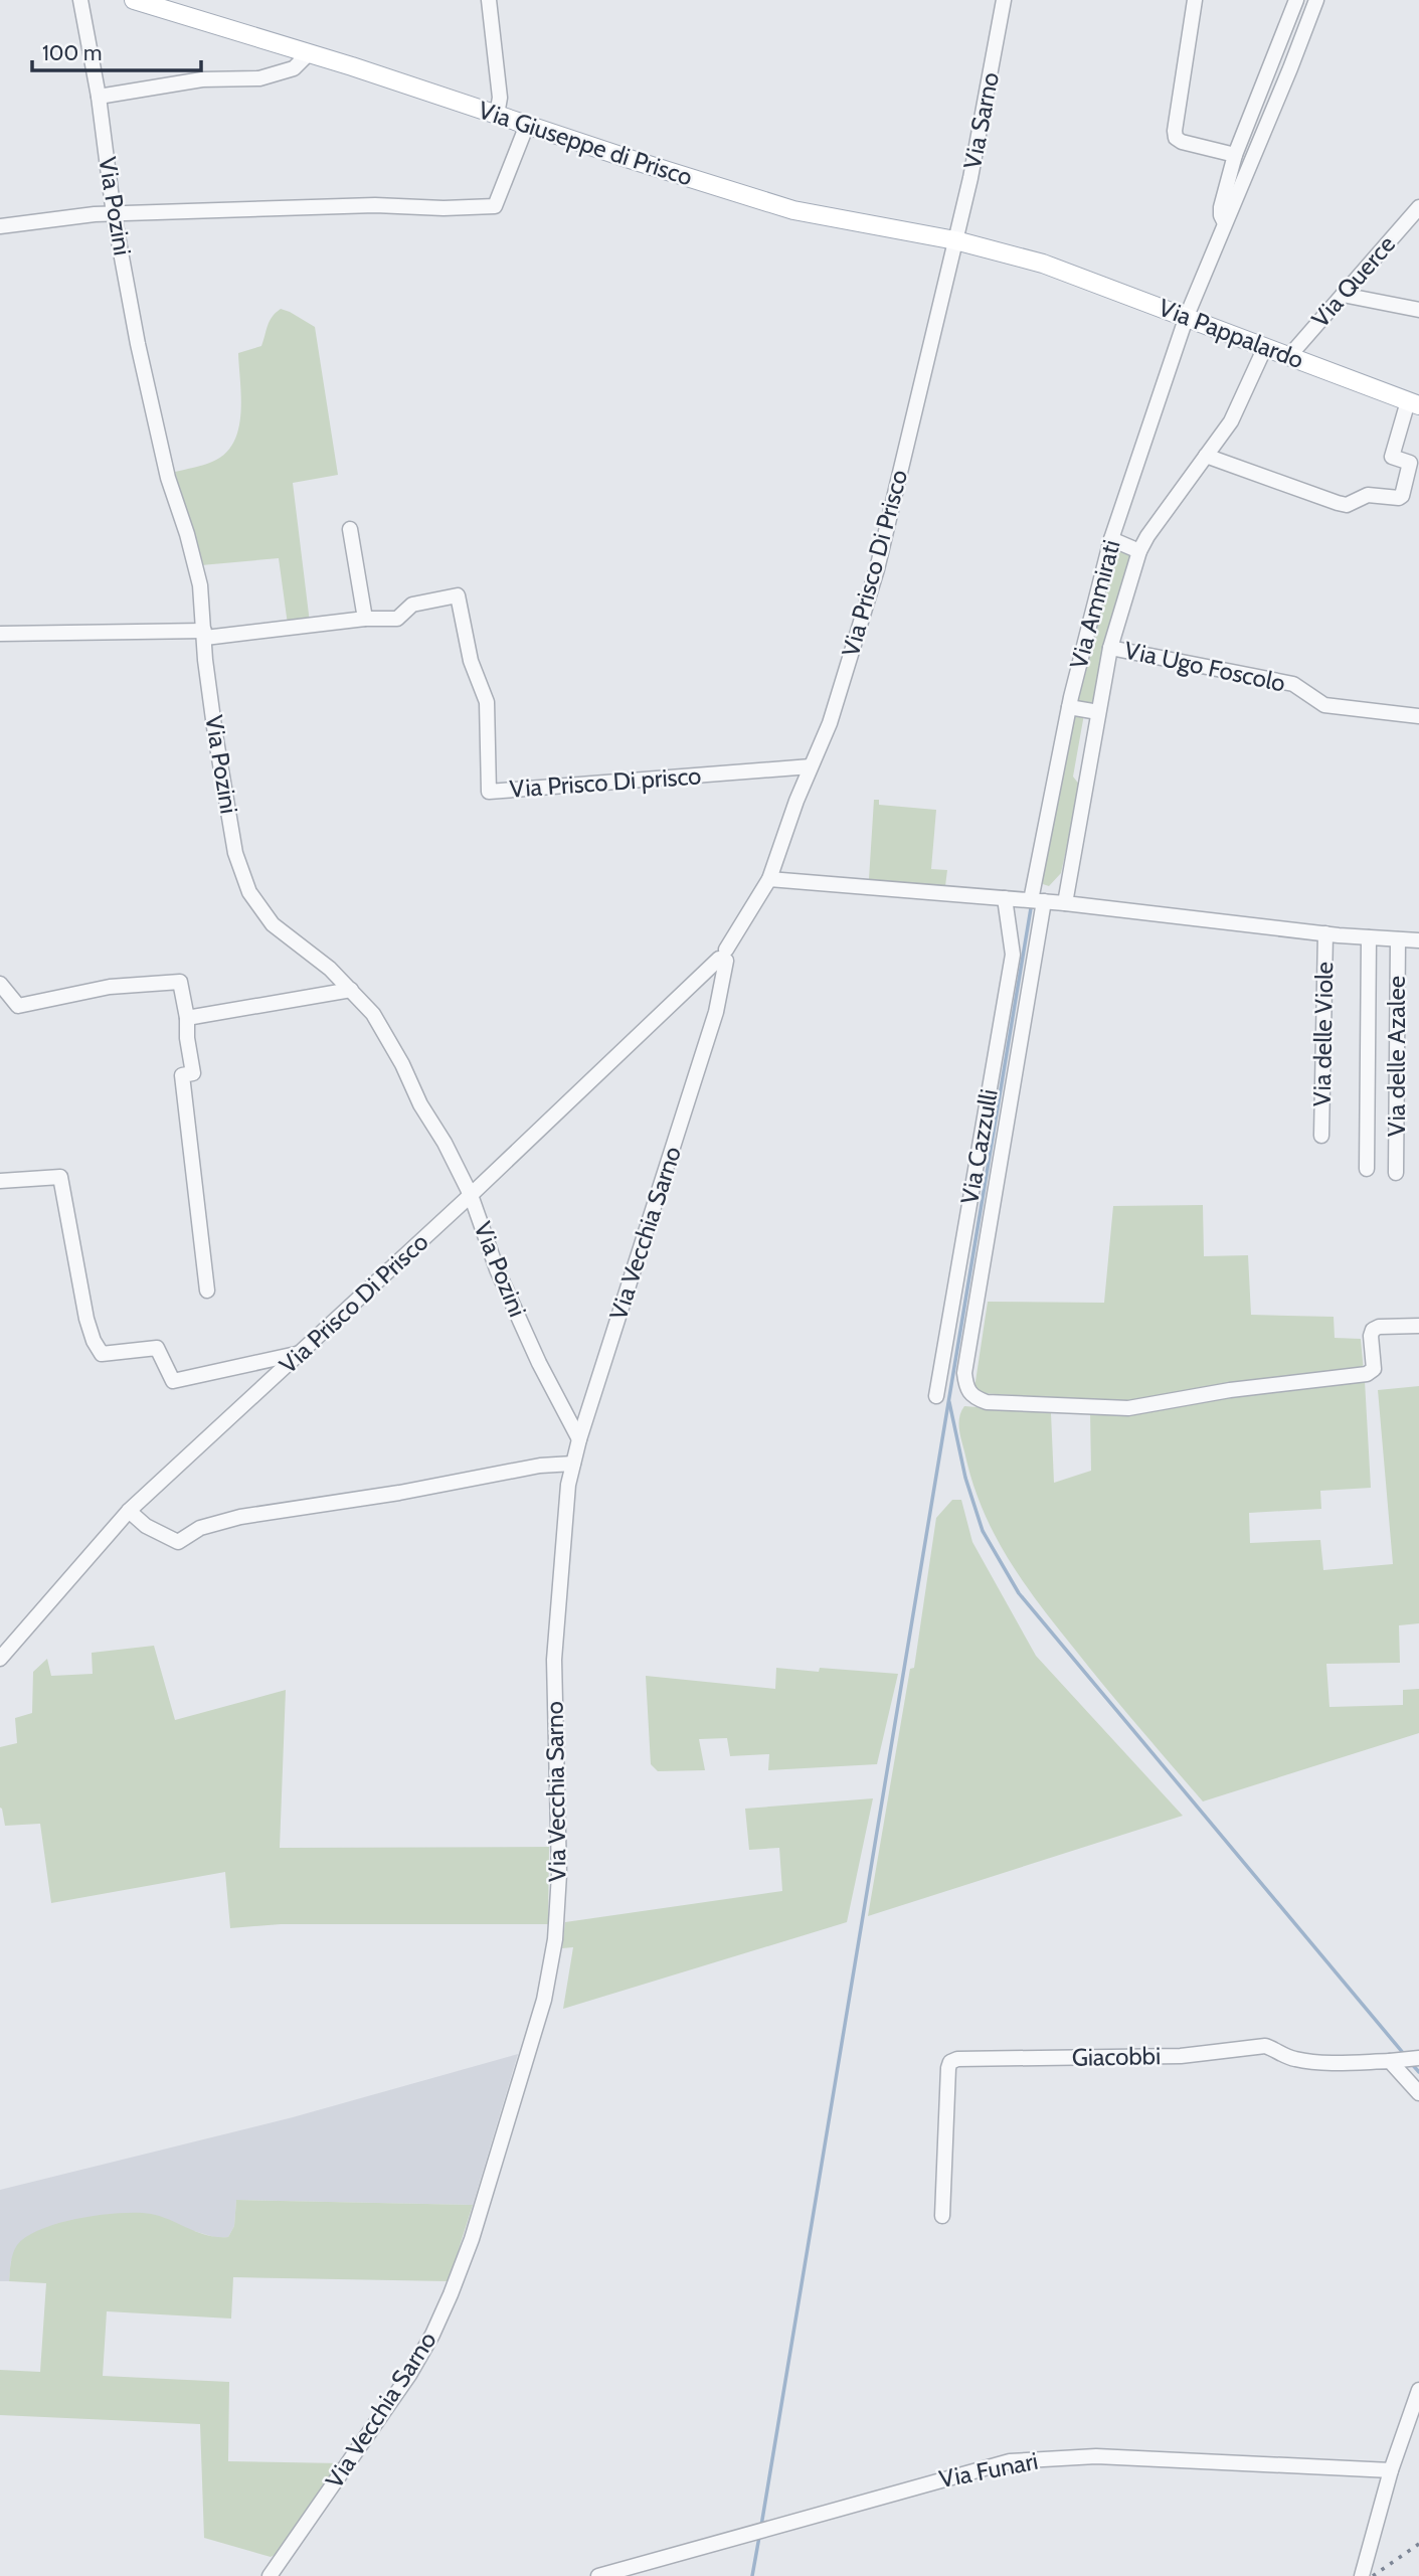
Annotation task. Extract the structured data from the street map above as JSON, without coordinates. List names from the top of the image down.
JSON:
{
  "streets": {
    "main road": ["Via Giuseppe di Prisco", "Via Pappalardo"],
    "street": [
      "Via Sarno",
      "Via Pozini",
      "Via Querce",
      "Via Prisco Di Prisco",
      "Via Ammirati",
      "Via Ugo Foscolo",
      "Via Prisco Di prisco",
      "Via delle Viole",
      "Via delle Azalee",
      "Via Cazzulli",
      "Via Vecchia Sarno",
      "Giacobbi",
      "Via Funari"
    ]
  },
  "crossings": [
    ["Via Sarno", "Via Giuseppe di Prisco"],
    ["Via Sarno", "Via Prisco Di Prisco"],
    ["Via Giuseppe di Prisco", "Via Pappalardo"],
    ["Via Giuseppe di Prisco", "Via Prisco Di Prisco"],
    ["Via Pozini", "Via Prisco Di Prisco"],
    ["Via Pozini", "Via Vecchia Sarno"],
    ["Via Querce", "Via Pappalardo"],
    ["Via Pappalardo", "Via Ammirati"],
    ["Via Prisco Di Prisco", "Via Prisco Di prisco"],
    ["Via Prisco Di Prisco", "Via Vecchia Sarno"],
    ["Via Ammirati", "Via Ugo Foscolo"]
  ],
  "scale_bar": "100 m"
}
